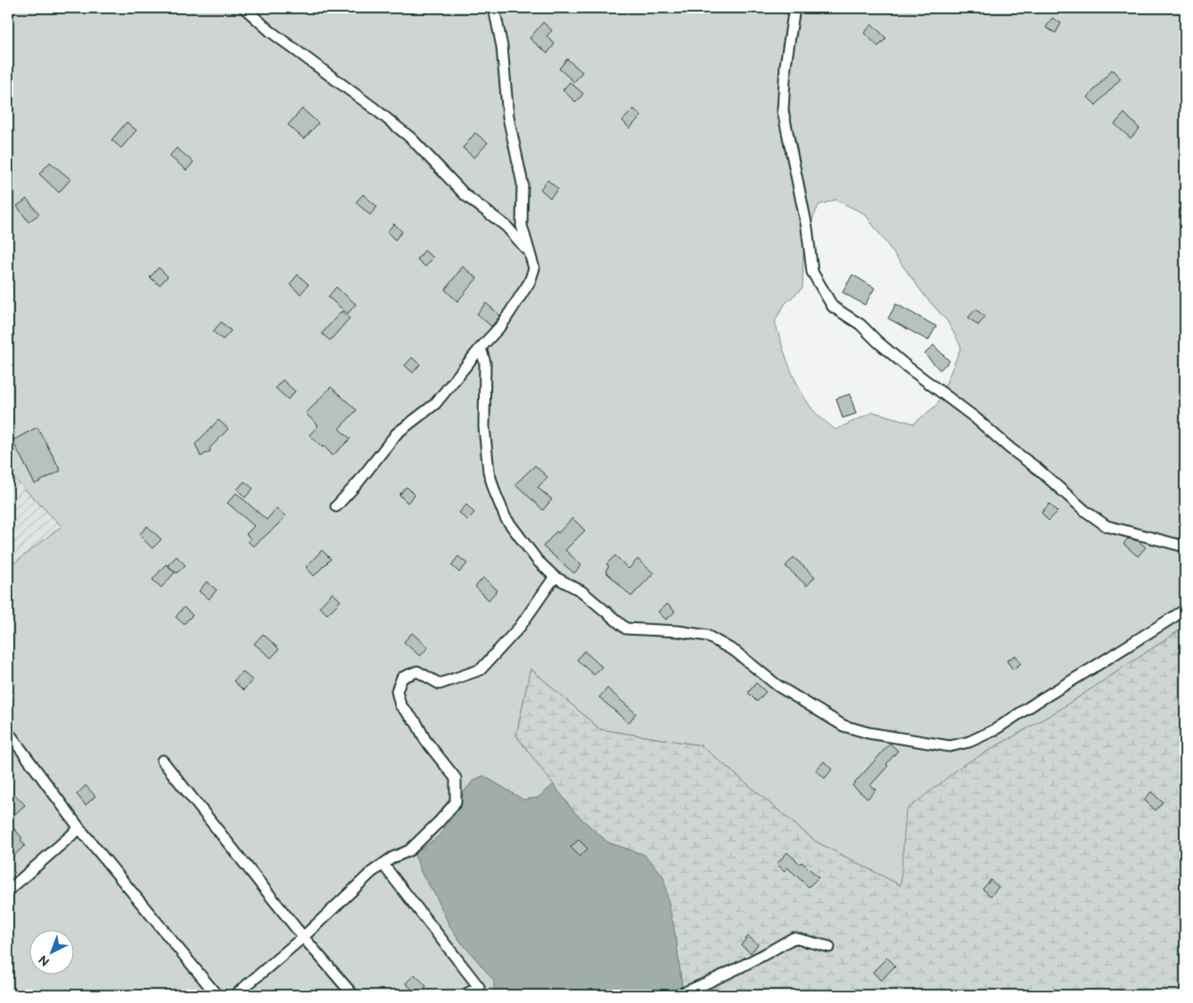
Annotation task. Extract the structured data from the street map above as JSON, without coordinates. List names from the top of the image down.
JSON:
{
  "north": "bottom left"
}
